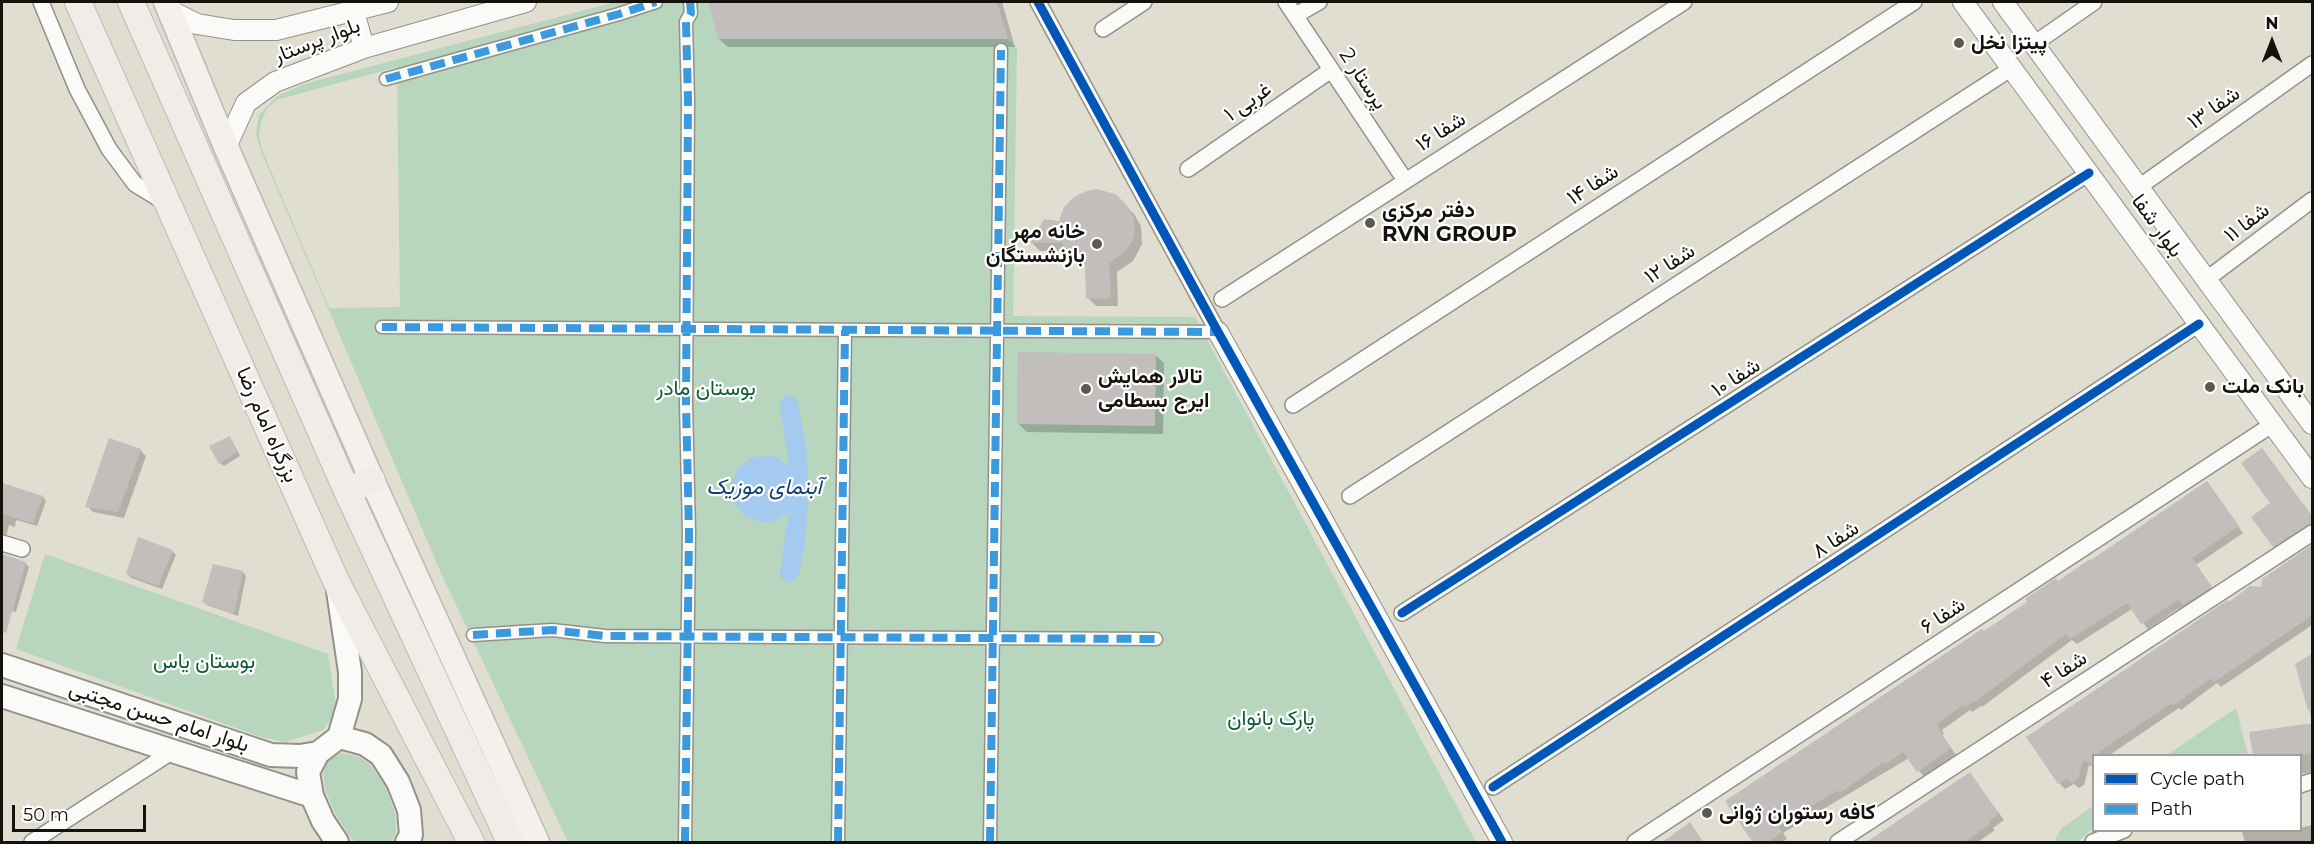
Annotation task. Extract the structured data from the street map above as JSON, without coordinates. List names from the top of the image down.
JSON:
{
  "streets": {
    "highway": ["بزرگراه امام رضا"],
    "main road": ["بلوار امام حسن مجتبی"],
    "street": [
      "بلوار پرستار",
      "پرستار 2",
      "۱ غربی",
      "شفا ۱۳",
      "شفا ۱۶",
      "شفا ۱۴",
      "شفا ۱۱",
      "بلوار شفا",
      "شفا ۱۲",
      "شفا ۱۰",
      "شفا ۸",
      "شفا ۶",
      "شفا ۴"
    ]
  },
  "crossings": [
    ["پرستار 2", "۱ غربی"],
    ["پرستار 2", "شفا ۱۶"],
    ["شفا ۱۳", "بلوار شفا"],
    ["شفا ۱۱", "بلوار شفا"],
    ["بلوار شفا", "شفا ۱۲"],
    ["بلوار شفا", "شفا ۱۰"],
    ["بلوار شفا", "شفا ۸"],
    ["بلوار شفا", "شفا ۶"]
  ],
  "water": ["آبنمای موزیک"],
  "parks": ["بوستان مادر", "بوستان یاس", "پارک بانوان"],
  "places": [
    "پیتزا نخل",
    "دفتر مرکزی RVN GROUP",
    "خانه مهر بازنشستگان",
    "بانک ملت",
    "تالار همایش ایرج بسطامی",
    "کافه رستوران ژوانی"
  ],
  "legend": ["Cycle path", "Path"],
  "scale_bar": "50 m",
  "north": "top"
}
